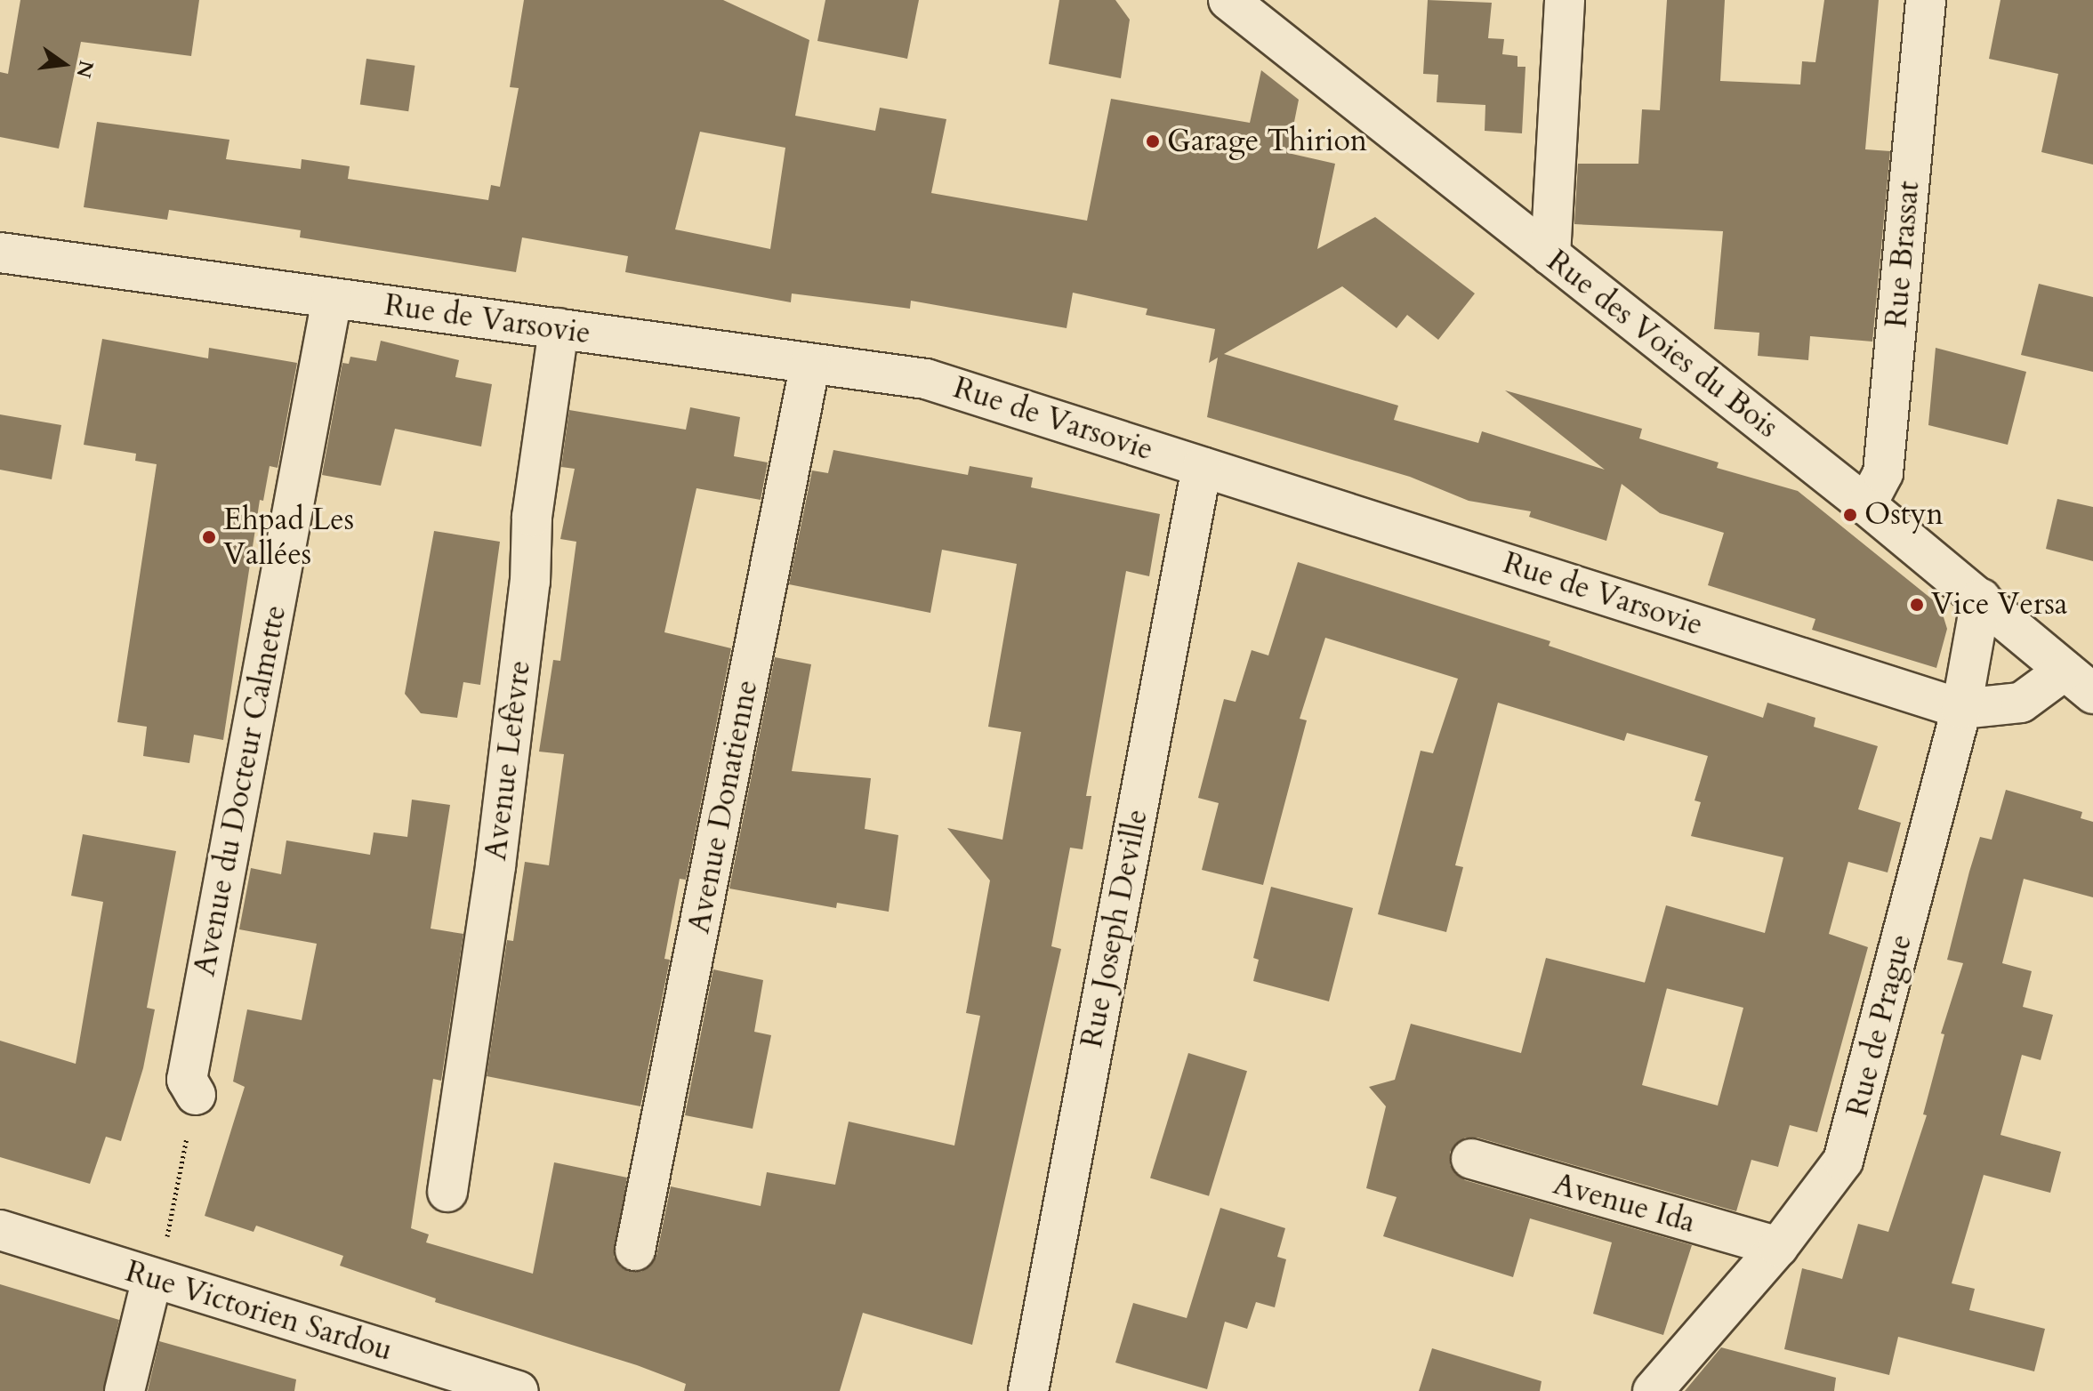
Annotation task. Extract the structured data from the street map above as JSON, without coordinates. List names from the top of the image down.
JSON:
{
  "streets": {
    "street": [
      "Rue Brassat",
      "Rue de Varsovie",
      "Rue des Voies du Bois",
      "Avenue Lefèvre",
      "Avenue du Docteur Calmette",
      "Avenue Donatienne",
      "Rue Joseph Deville",
      "Rue de Prague",
      "Avenue Ida",
      "Rue Victorien Sardou"
    ]
  },
  "crossings": [
    ["Rue Brassat", "Rue des Voies du Bois"],
    ["Rue de Varsovie", "Rue des Voies du Bois"],
    ["Rue de Varsovie", "Avenue Lefèvre"],
    ["Rue de Varsovie", "Avenue du Docteur Calmette"],
    ["Rue de Varsovie", "Avenue Donatienne"],
    ["Rue de Varsovie", "Rue Joseph Deville"],
    ["Rue de Varsovie", "Rue de Prague"],
    ["Rue des Voies du Bois", "Rue de Prague"],
    ["Rue de Prague", "Avenue Ida"]
  ],
  "places": [
    "Garage Thirion",
    "Ostyn",
    "Ehpad Les Vallées",
    "Vice Versa"
  ],
  "north": "right"
}
